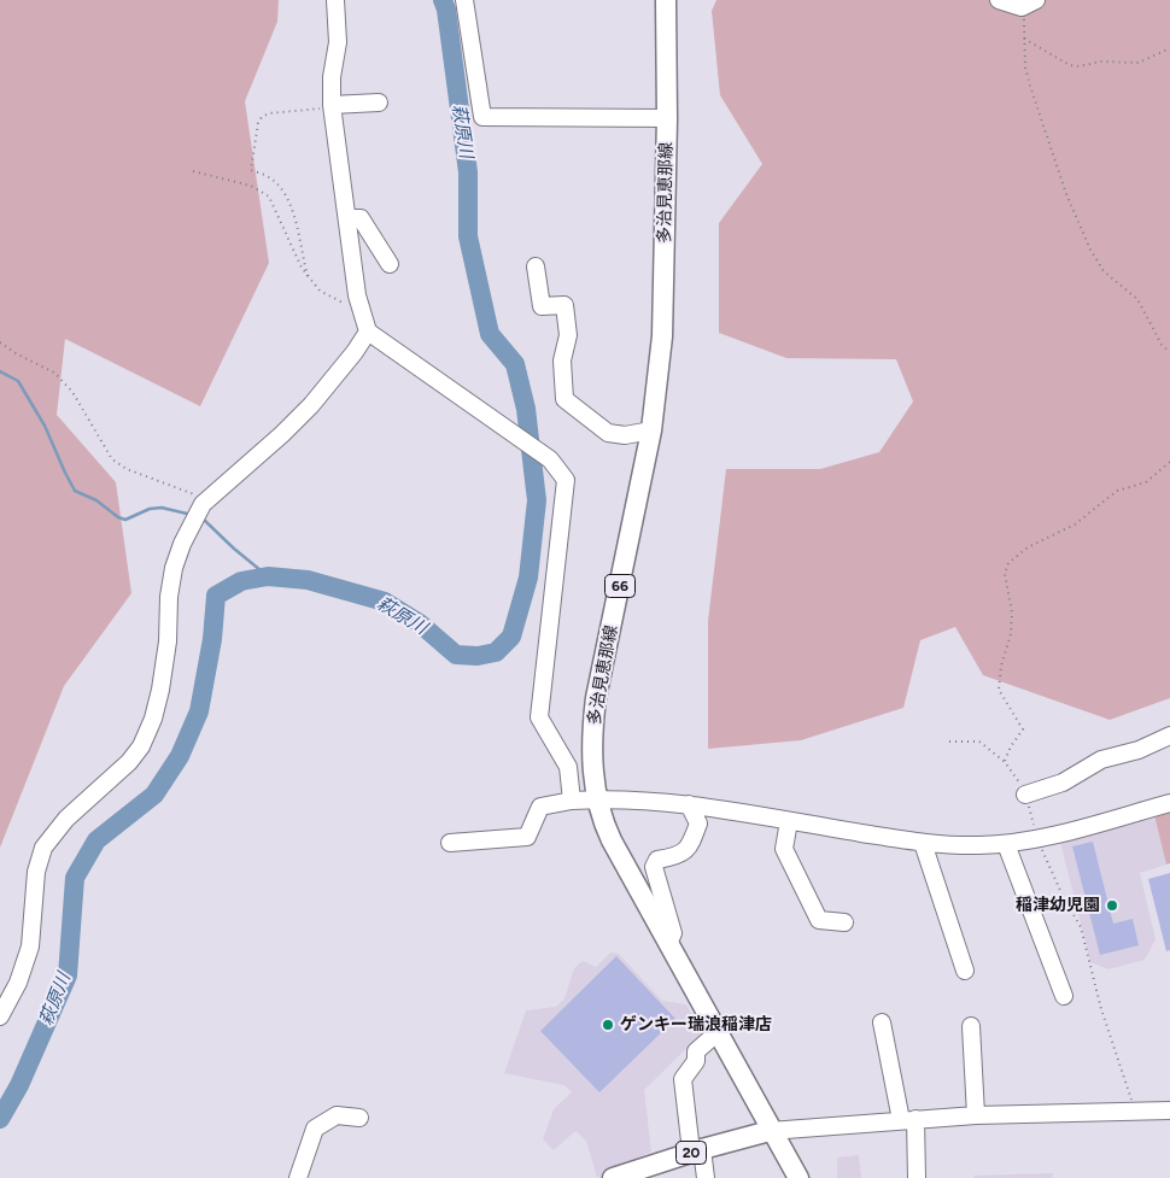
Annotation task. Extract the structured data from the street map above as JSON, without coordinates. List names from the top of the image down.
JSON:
{
  "streets": {
    "main road": ["多治見恵那線", "66", "20"]
  },
  "crossings": [
    ["多治見恵那線", "20"]
  ],
  "water": ["萩原川"],
  "places": ["稲津幼児園", "ゲンキー瑞浪稲津店"]
}
